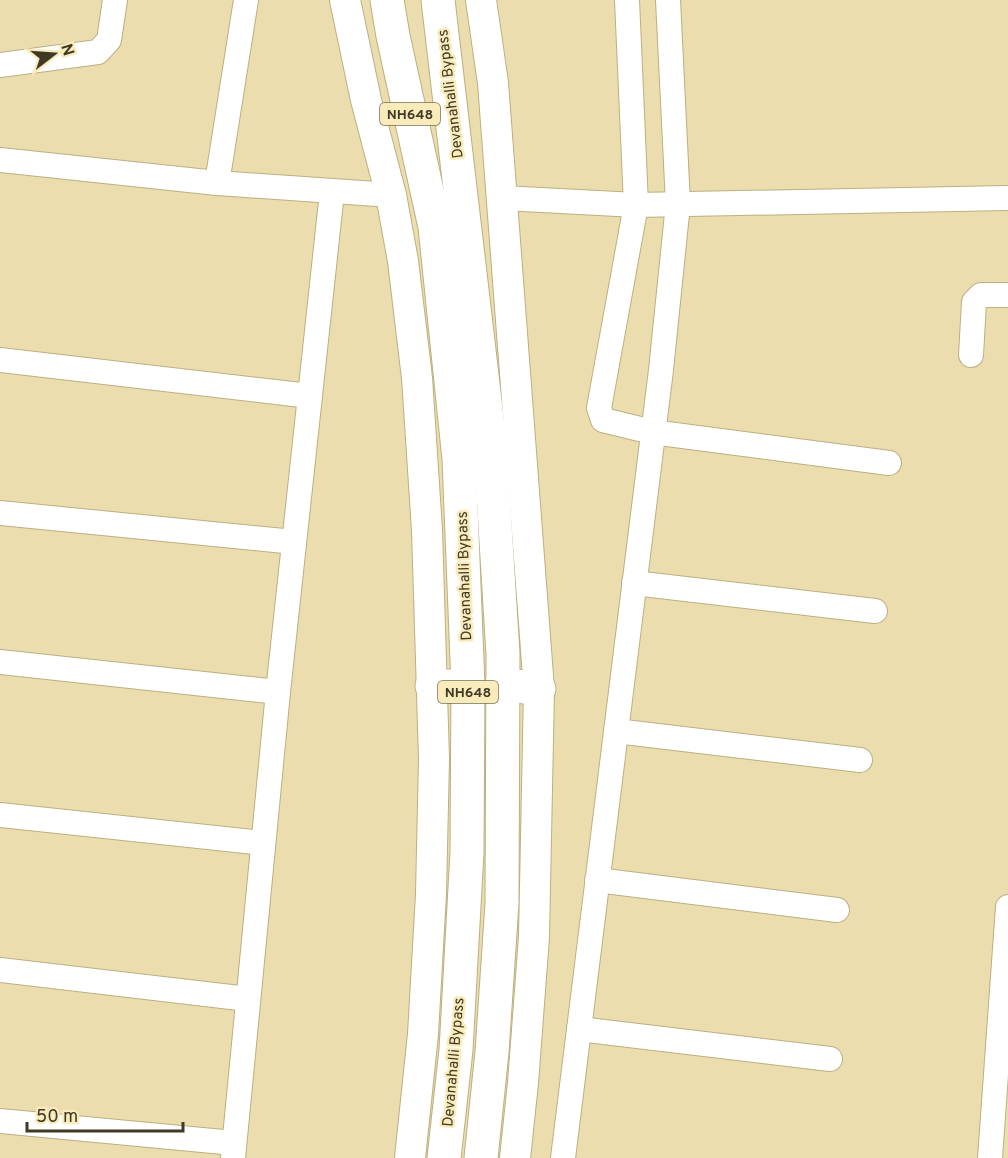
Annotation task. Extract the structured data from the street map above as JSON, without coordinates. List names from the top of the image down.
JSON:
{
  "streets": {
    "highway": ["Devanahalli Bypass", "NH648"]
  },
  "scale_bar": "50 m",
  "north": "right"
}
